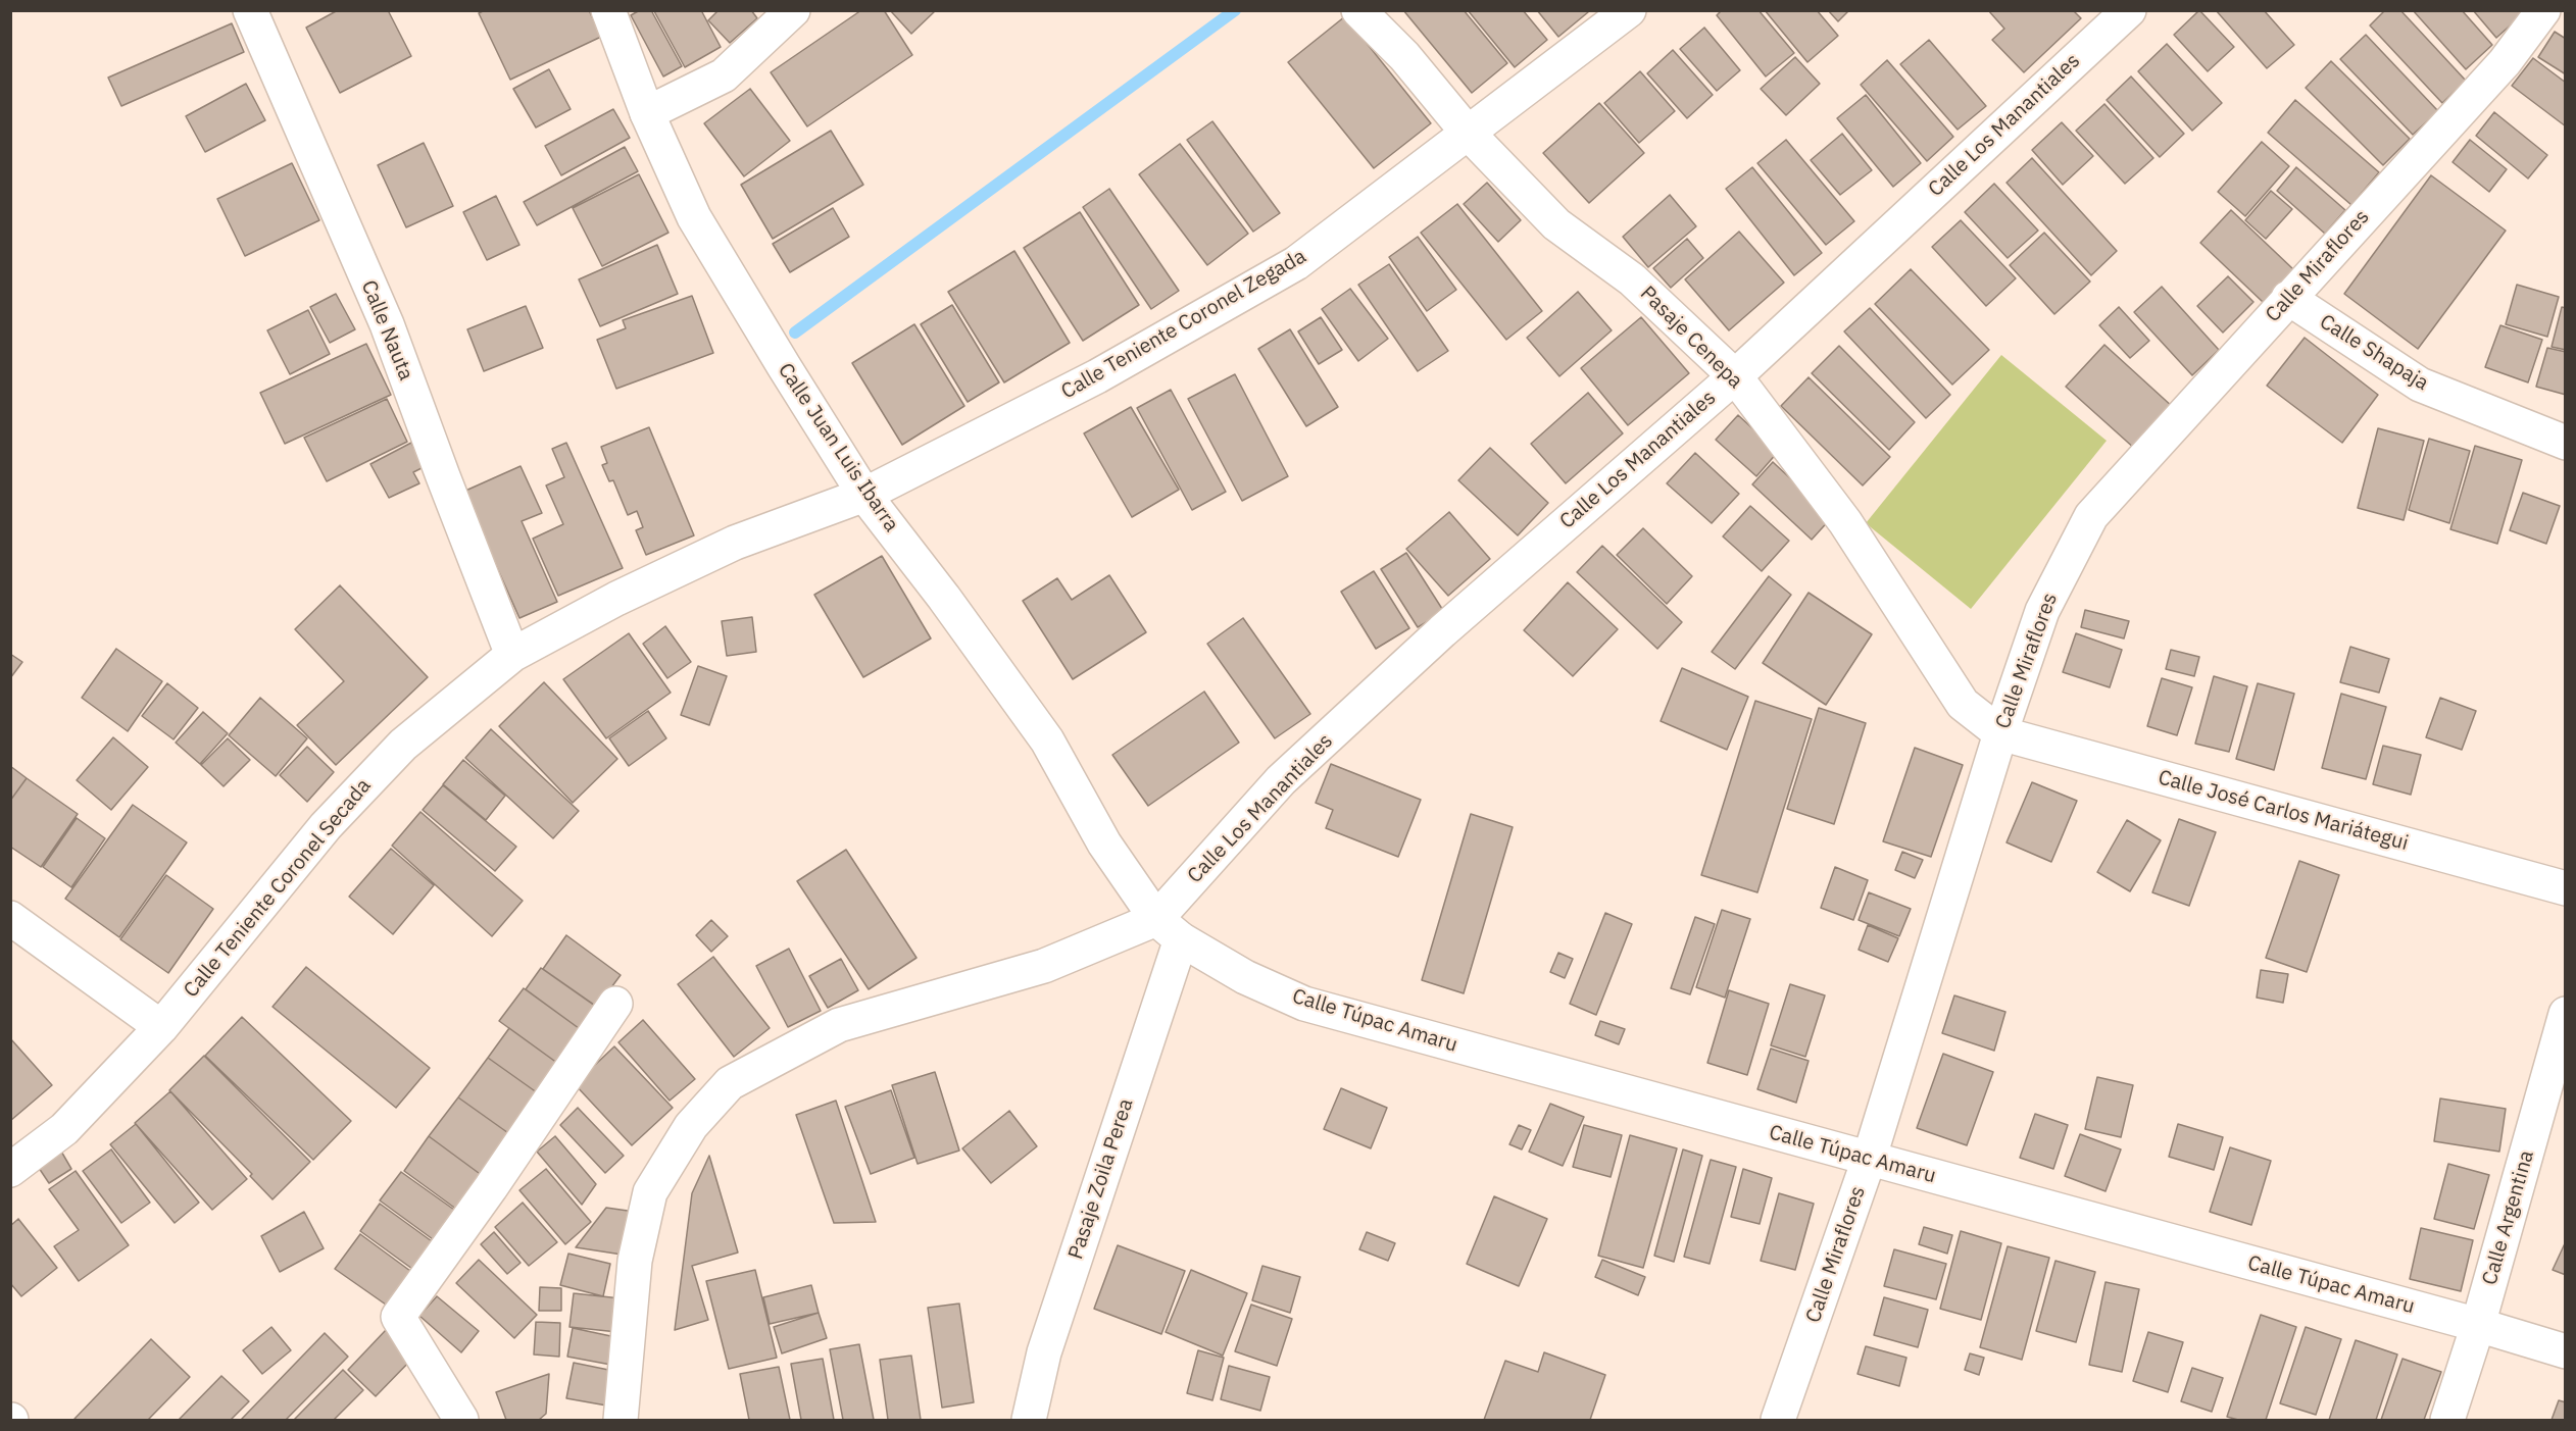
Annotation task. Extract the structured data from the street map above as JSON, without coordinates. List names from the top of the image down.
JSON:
{
  "streets": {
    "street": [
      "Calle Los Manantiales",
      "Calle Miraflores",
      "Calle Teniente Coronel Zegada",
      "Calle Nauta",
      "Pasaje Cenepa",
      "Calle Shapaja",
      "Calle Juan Luis Ibarra",
      "Calle José Carlos Mariátegui",
      "Calle Teniente Coronel Secada",
      "Calle Túpac Amaru",
      "Pasaje Zoila Perea",
      "Calle Argentina"
    ]
  },
  "crossings": [
    ["Calle Los Manantiales", "Pasaje Cenepa"],
    ["Calle Los Manantiales", "Calle Juan Luis Ibarra"],
    ["Calle Los Manantiales", "Calle Túpac Amaru"],
    ["Calle Los Manantiales", "Pasaje Zoila Perea"],
    ["Calle Miraflores", "Pasaje Cenepa"],
    ["Calle Miraflores", "Calle Shapaja"],
    ["Calle Miraflores", "Calle José Carlos Mariátegui"],
    ["Calle Miraflores", "Calle Túpac Amaru"],
    ["Calle Teniente Coronel Zegada", "Pasaje Cenepa"],
    ["Calle Teniente Coronel Zegada", "Calle Juan Luis Ibarra"],
    ["Calle Teniente Coronel Zegada", "Calle Teniente Coronel Secada"],
    ["Calle Nauta", "Calle Teniente Coronel Secada"],
    ["Pasaje Cenepa", "Calle José Carlos Mariátegui"],
    ["Calle Juan Luis Ibarra", "Calle Teniente Coronel Secada"],
    ["Calle Juan Luis Ibarra", "Calle Túpac Amaru"],
    ["Calle Juan Luis Ibarra", "Pasaje Zoila Perea"],
    ["Calle Túpac Amaru", "Pasaje Zoila Perea"],
    ["Calle Túpac Amaru", "Calle Argentina"]
  ]
}
